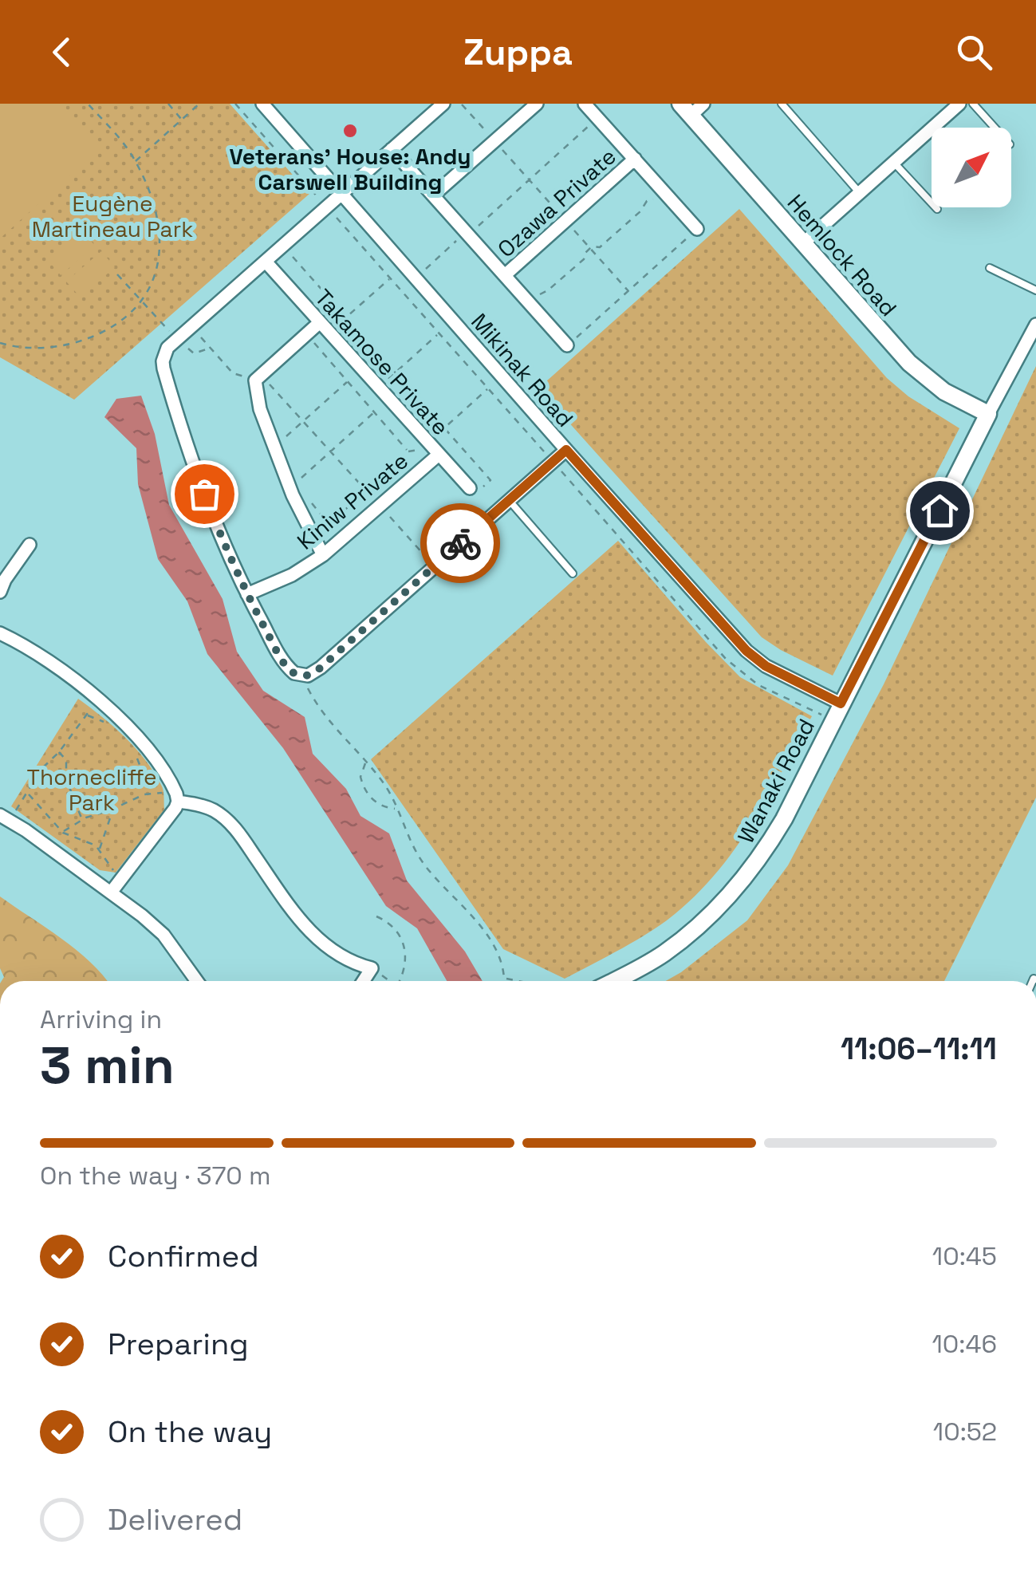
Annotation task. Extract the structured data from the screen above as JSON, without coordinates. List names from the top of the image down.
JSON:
{
  "streets": {
    "street": [
      "Ozawa Private",
      "Hemlock Road",
      "Takamose Private",
      "Mikinak Road",
      "Kiniw Private",
      "Wanaki Road"
    ]
  },
  "crossings": [
    ["Hemlock Road", "Wanaki Road"],
    ["Takamose Private", "Kiniw Private"],
    ["Mikinak Road", "Wanaki Road"]
  ],
  "parks": ["Eugène Martineau Park", "Thornecliffe Park"],
  "places": ["Veterans' House: Andy Carswell Building"],
  "north": "top right",
  "page": {
    "header": "Zuppa",
    "heading": ["3 min", "Arriving in", "11:06–11:11"],
    "bar": "On the way · 370 m",
    "list": [
      ["Confirmed", "10:45"],
      ["Preparing", "10:46"],
      ["On the way", "10:52"],
      "Delivered"
    ]
  }
}
